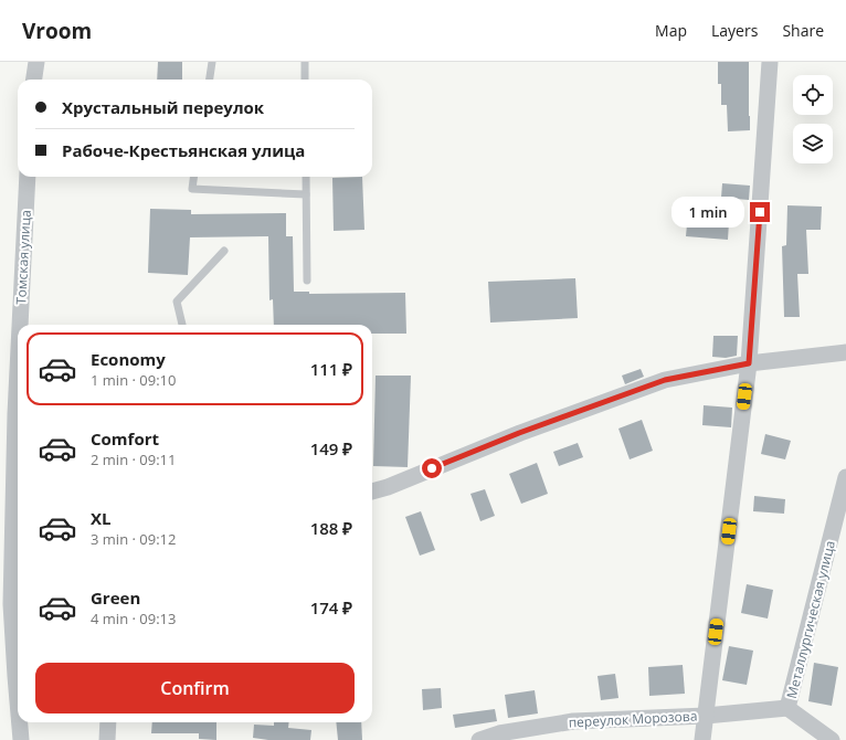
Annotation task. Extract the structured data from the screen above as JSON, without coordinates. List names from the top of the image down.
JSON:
{
  "streets": {
    "street": ["Томская улица", "Металлургическая улица", "переулок Морозова"]
  },
  "crossings": [
    ["Металлургическая улица", "переулок Морозова"]
  ],
  "page": {
    "header": "Vroom",
    "nav": ["Map", "Layers", "Share"],
    "banner": ["Хрустальный переулок", "Рабоче-Крестьянская улица"],
    "bubble": "1 min",
    "list": [
      {
        "name": "Economy",
        "note": "1 min · 09:10",
        "value": "111 ₽"
      },
      {
        "name": "Comfort",
        "note": "2 min · 09:11",
        "value": "149 ₽"
      },
      {
        "name": "XL",
        "note": "3 min · 09:12",
        "value": "188 ₽"
      },
      {
        "name": "Green",
        "note": "4 min · 09:13",
        "value": "174 ₽"
      }
    ],
    "buttons": "Confirm"
  }
}
